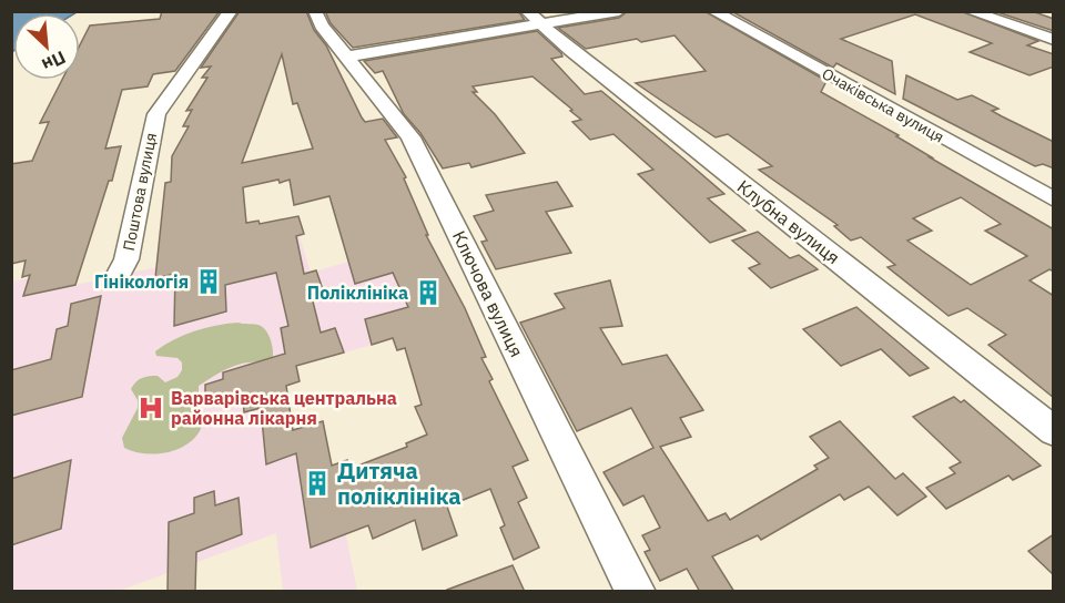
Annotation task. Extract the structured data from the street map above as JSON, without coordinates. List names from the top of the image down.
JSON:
{
  "streets": {
    "street": [
      "Очаківська вулиця",
      "Поштова вулиця",
      "Клубна вулиця",
      "Ключова вулиця"
    ]
  },
  "places": {
    "building": ["Гінікологія", "Поліклініка", "Дитяча поліклініка"],
    "hospital": ["Варварівська центральна районна лікарня"]
  },
  "north": "bottom right"
}
